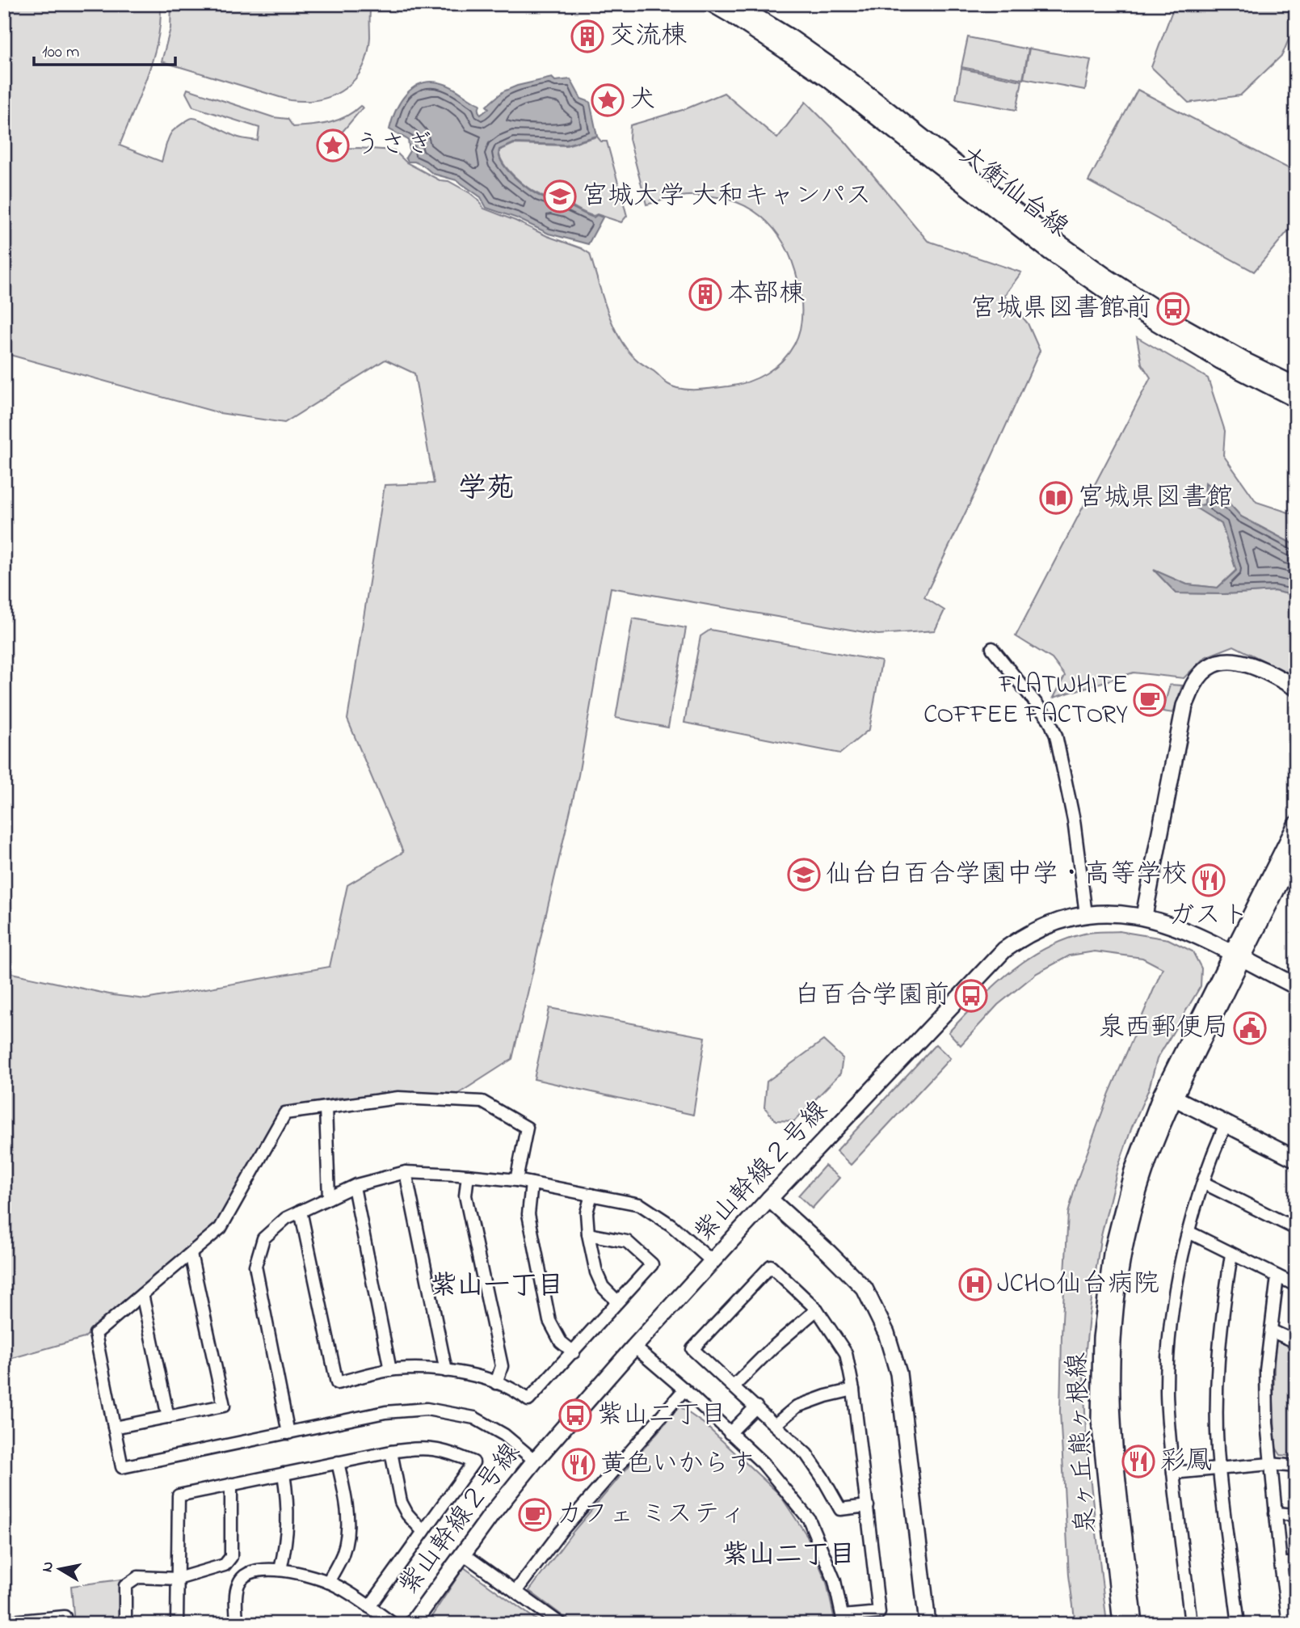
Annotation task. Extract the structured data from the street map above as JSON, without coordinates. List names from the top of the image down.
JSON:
{
  "streets": {
    "main road": ["大衡仙台線", "紫山幹線２号線", "泉ヶ丘熊ヶ根線"]
  },
  "crossings": [
    ["紫山幹線２号線", "泉ヶ丘熊ヶ根線"]
  ],
  "districts": ["学苑", "紫山一丁目", "紫山二丁目"],
  "places": {
    "building": ["交流棟", "本部棟"],
    "place": ["犬", "うさぎ"],
    "school or university": ["宮城大学 大和キャンパス", "仙台白百合学園中学・高等学校"],
    "bus stop": ["宮城県図書館前", "白百合学園前", "紫山二丁目"],
    "library": ["宮城県図書館"],
    "cafe": ["FLATWHITE COFFEE FACTORY", "カフェ ミスティ"],
    "restaurant": ["ガスト", "彩鳳", "黄色いからす"],
    "public building": ["泉西郵便局"],
    "hospital": ["JCHO仙台病院"]
  },
  "scale_bar": "100 m",
  "north": "left"
}
